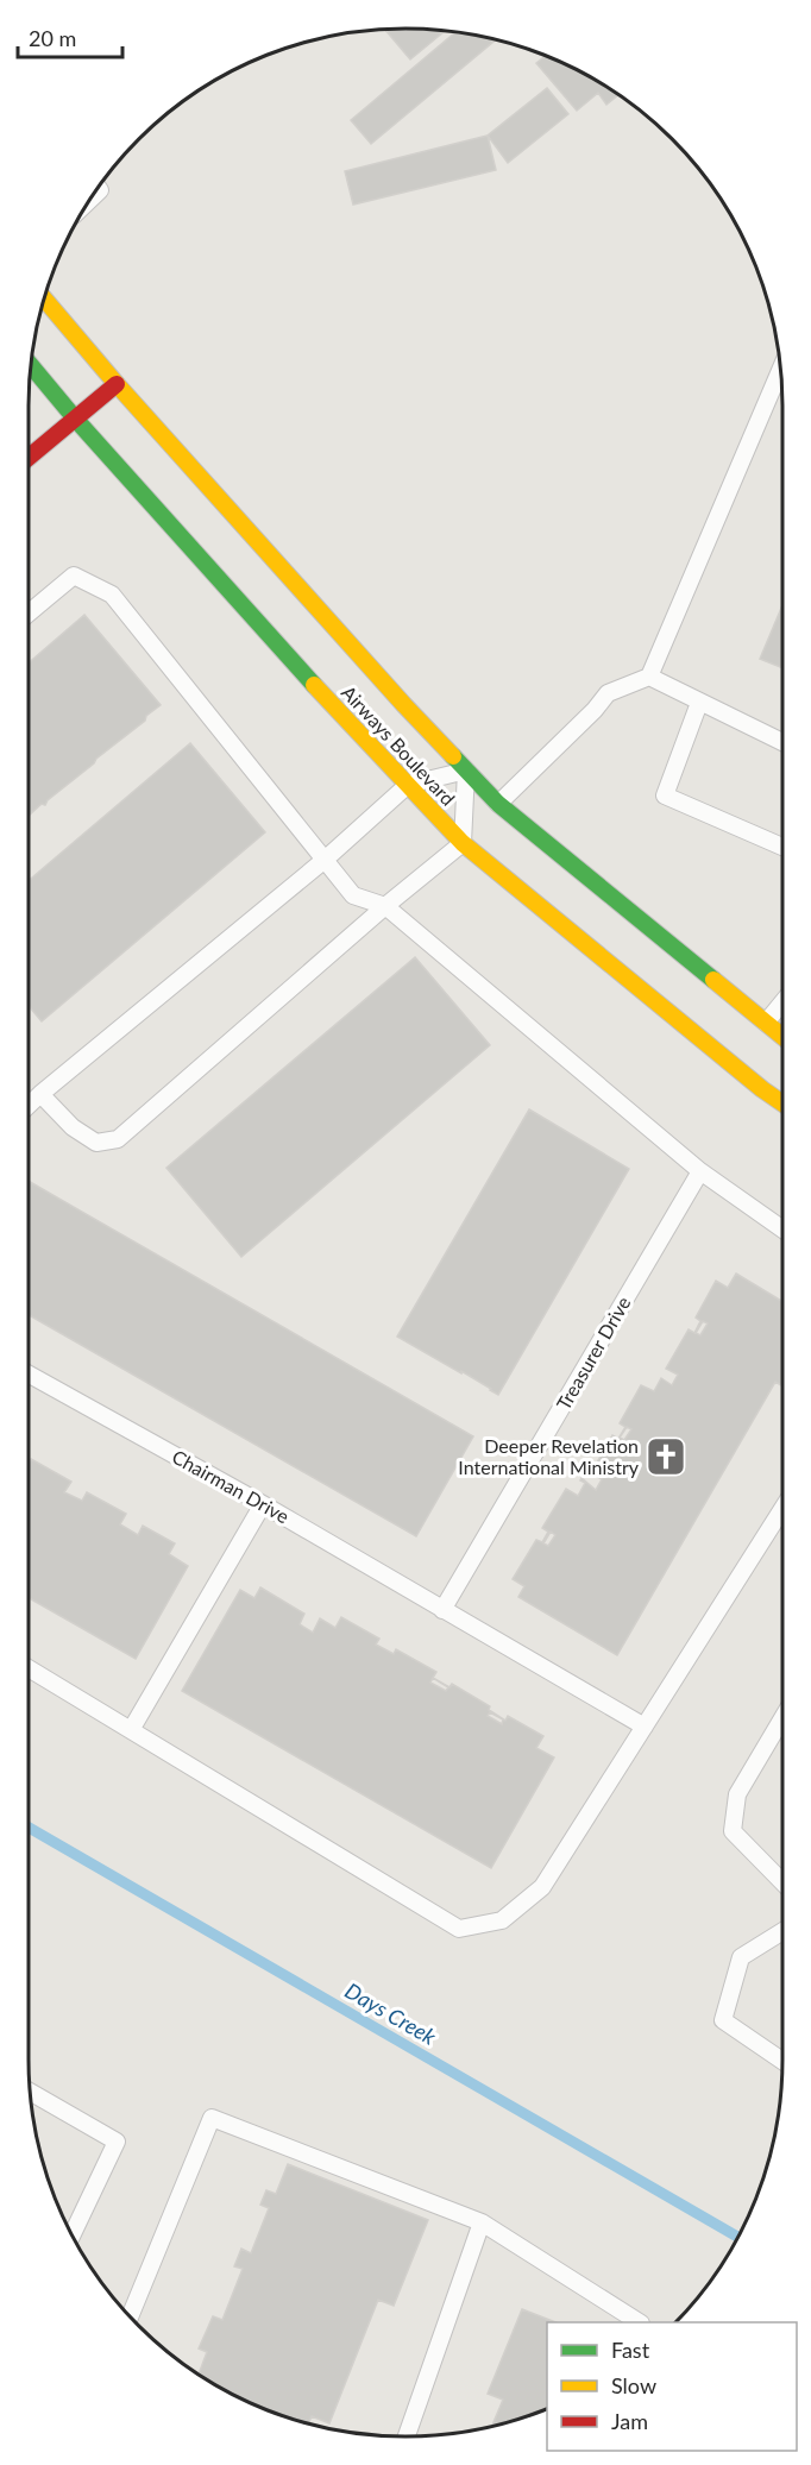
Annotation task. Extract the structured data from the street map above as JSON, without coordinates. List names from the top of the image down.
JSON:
{
  "streets": {
    "main road": ["Airways Boulevard"],
    "lane": ["Treasurer Drive", "Chairman Drive"]
  },
  "crossings": [
    ["Treasurer Drive", "Chairman Drive"]
  ],
  "water": ["Days Creek"],
  "places": {
    "church": ["Deeper Revelation International Ministry"]
  },
  "legend": ["Fast", "Slow", "Jam"],
  "scale_bar": "20 m"
}
